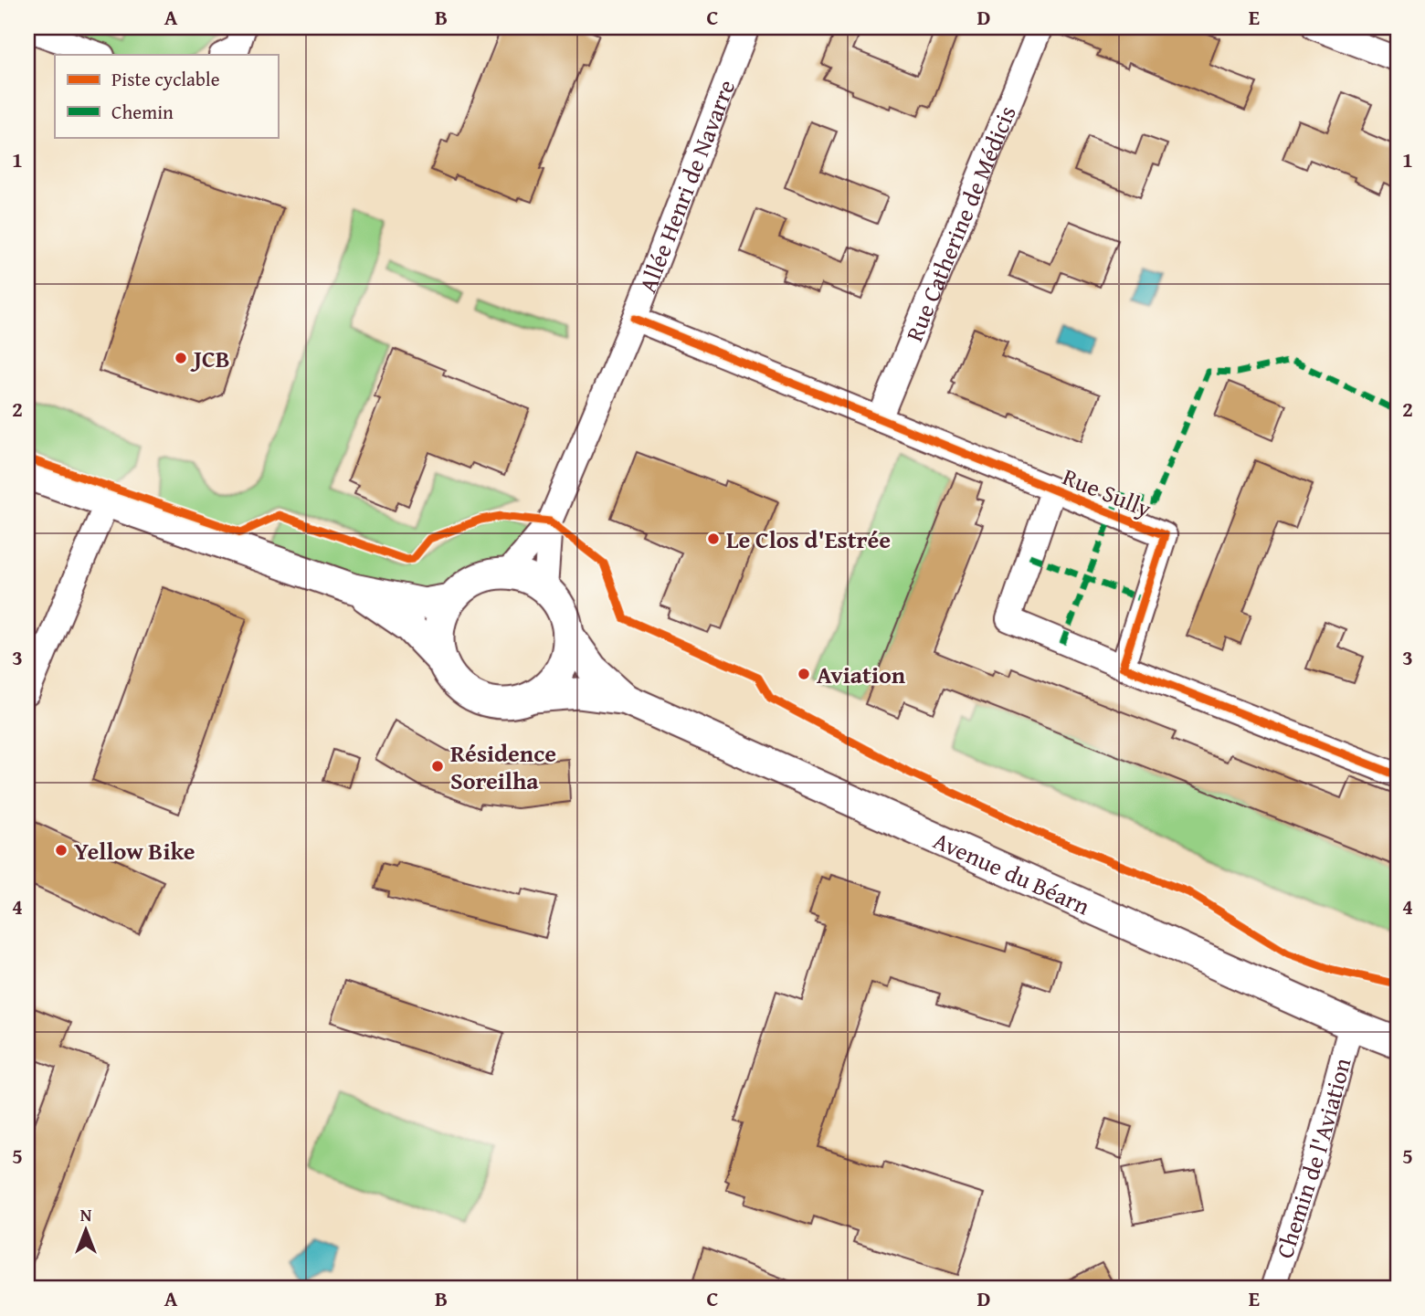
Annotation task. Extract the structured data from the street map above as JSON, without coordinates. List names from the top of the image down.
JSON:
{
  "streets": {
    "street": [
      "Allée Henri de Navarre",
      "Rue Catherine de Médicis",
      "Rue Sully",
      "Avenue du Béarn",
      "Chemin de l'Aviation"
    ]
  },
  "crossings": [
    ["Allée Henri de Navarre", "Rue Sully"],
    ["Allée Henri de Navarre", "Avenue du Béarn"],
    ["Rue Catherine de Médicis", "Rue Sully"],
    ["Avenue du Béarn", "Chemin de l'Aviation"]
  ],
  "places": [
    "JCB",
    "Le Clos d'Estrée",
    "Aviation",
    "Résidence Soreilha",
    "Yellow Bike"
  ],
  "legend": ["Piste cyclable", "Chemin"],
  "north": "top",
  "grid": {
    "columns": [
      "A",
      "B",
      "C",
      "D",
      "E"
    ],
    "rows": [
      "1",
      "2",
      "3",
      "4",
      "5"
    ]
  }
}
